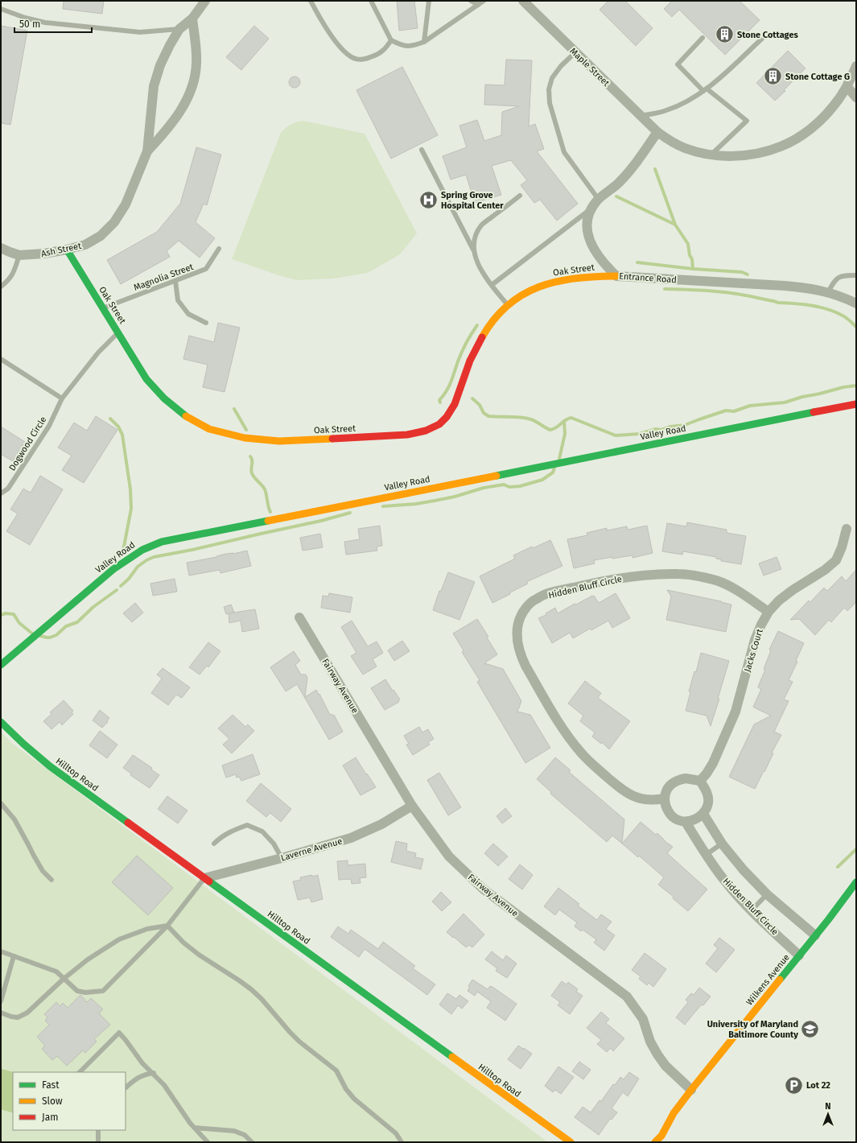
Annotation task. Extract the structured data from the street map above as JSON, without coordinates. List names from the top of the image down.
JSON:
{
  "streets": {
    "street": [
      "Maple Street",
      "Ash Street",
      "Oak Street",
      "Entrance Road",
      "Valley Road",
      "Hidden Bluff Circle",
      "Jacks Court",
      "Fairway Avenue",
      "Hilltop Road",
      "Laverne Avenue",
      "Wilkens Avenue"
    ],
    "lane": ["Magnolia Street", "Dogwood Circle"]
  },
  "crossings": [
    ["Maple Street", "Entrance Road"],
    ["Ash Street", "Oak Street"],
    ["Oak Street", "Magnolia Street"],
    ["Oak Street", "Entrance Road"],
    ["Oak Street", "Dogwood Circle"],
    ["Hidden Bluff Circle", "Jacks Court"],
    ["Hidden Bluff Circle", "Wilkens Avenue"],
    ["Fairway Avenue", "Laverne Avenue"],
    ["Fairway Avenue", "Wilkens Avenue"],
    ["Hilltop Road", "Laverne Avenue"]
  ],
  "places": {
    "building": ["Stone Cottages", "Stone Cottage G"],
    "hospital": ["Spring Grove Hospital Center"],
    "school or university": ["University of Maryland Baltimore County"],
    "parking": ["Lot 22"]
  },
  "legend": ["Fast", "Slow", "Jam"],
  "scale_bar": "50 m",
  "north": "top"
}
